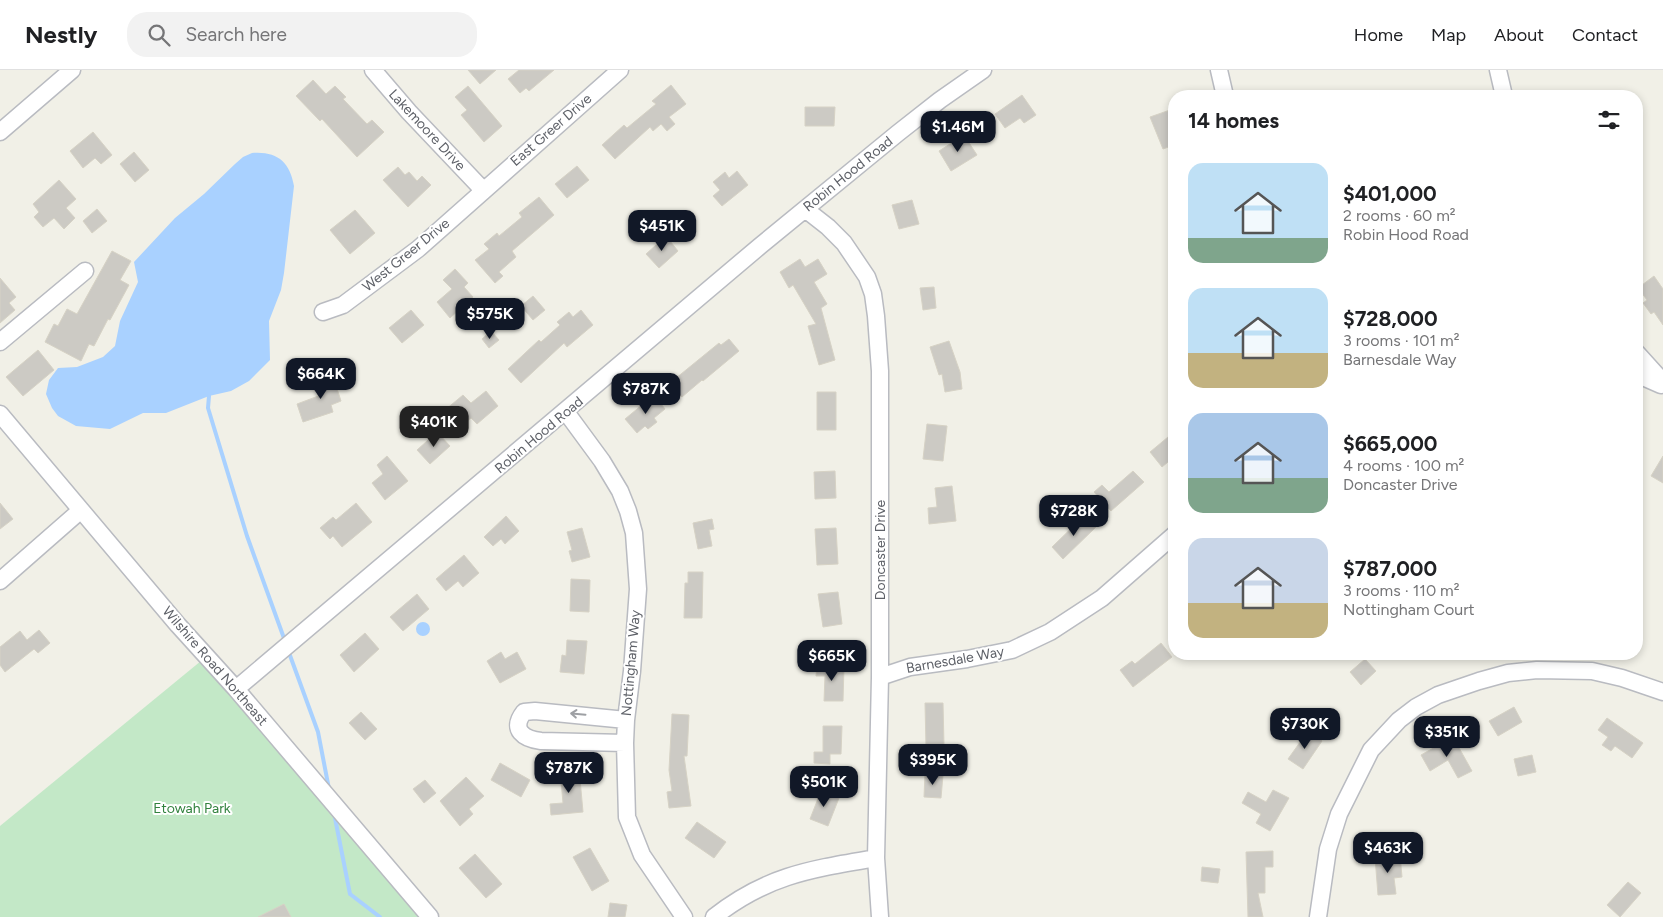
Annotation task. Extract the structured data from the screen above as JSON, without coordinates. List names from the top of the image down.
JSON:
{
  "streets": {
    "street": [
      "Lakemoore Drive",
      "East Greer Drive",
      "Robin Hood Road",
      "West Greer Drive",
      "Doncaster Drive",
      "Barnesdale Way",
      "Nottingham Way",
      "Wilshire Road Northeast"
    ]
  },
  "crossings": [
    ["Lakemoore Drive", "East Greer Drive"],
    ["Lakemoore Drive", "West Greer Drive"],
    ["East Greer Drive", "West Greer Drive"],
    ["Robin Hood Road", "Doncaster Drive"],
    ["Robin Hood Road", "Nottingham Way"],
    ["Robin Hood Road", "Wilshire Road Northeast"],
    ["Doncaster Drive", "Barnesdale Way"]
  ],
  "parks": ["Etowah Park"],
  "page": {
    "header": "Nestly",
    "search": "Search here",
    "nav": [
      "Home",
      "Map",
      "About",
      "Contact"
    ],
    "heading": "14 homes",
    "price": [
      "$1.46M",
      "$451K",
      "$575K",
      "$664K",
      "$787K",
      "$401K",
      "$728K",
      "$665K",
      "$730K",
      "$351K",
      "$395K",
      "$787K",
      "$501K",
      "$463K"
    ],
    "list": [
      {
        "name": "$401,000",
        "note": "2 rooms · 60 m² · Robin Hood Road"
      },
      {
        "name": "$728,000",
        "note": "3 rooms · 101 m² · Barnesdale Way"
      },
      {
        "name": "$665,000",
        "note": "4 rooms · 100 m² · Doncaster Drive"
      },
      {
        "name": "$787,000",
        "note": "3 rooms · 110 m² · Nottingham Court"
      }
    ]
  }
}
